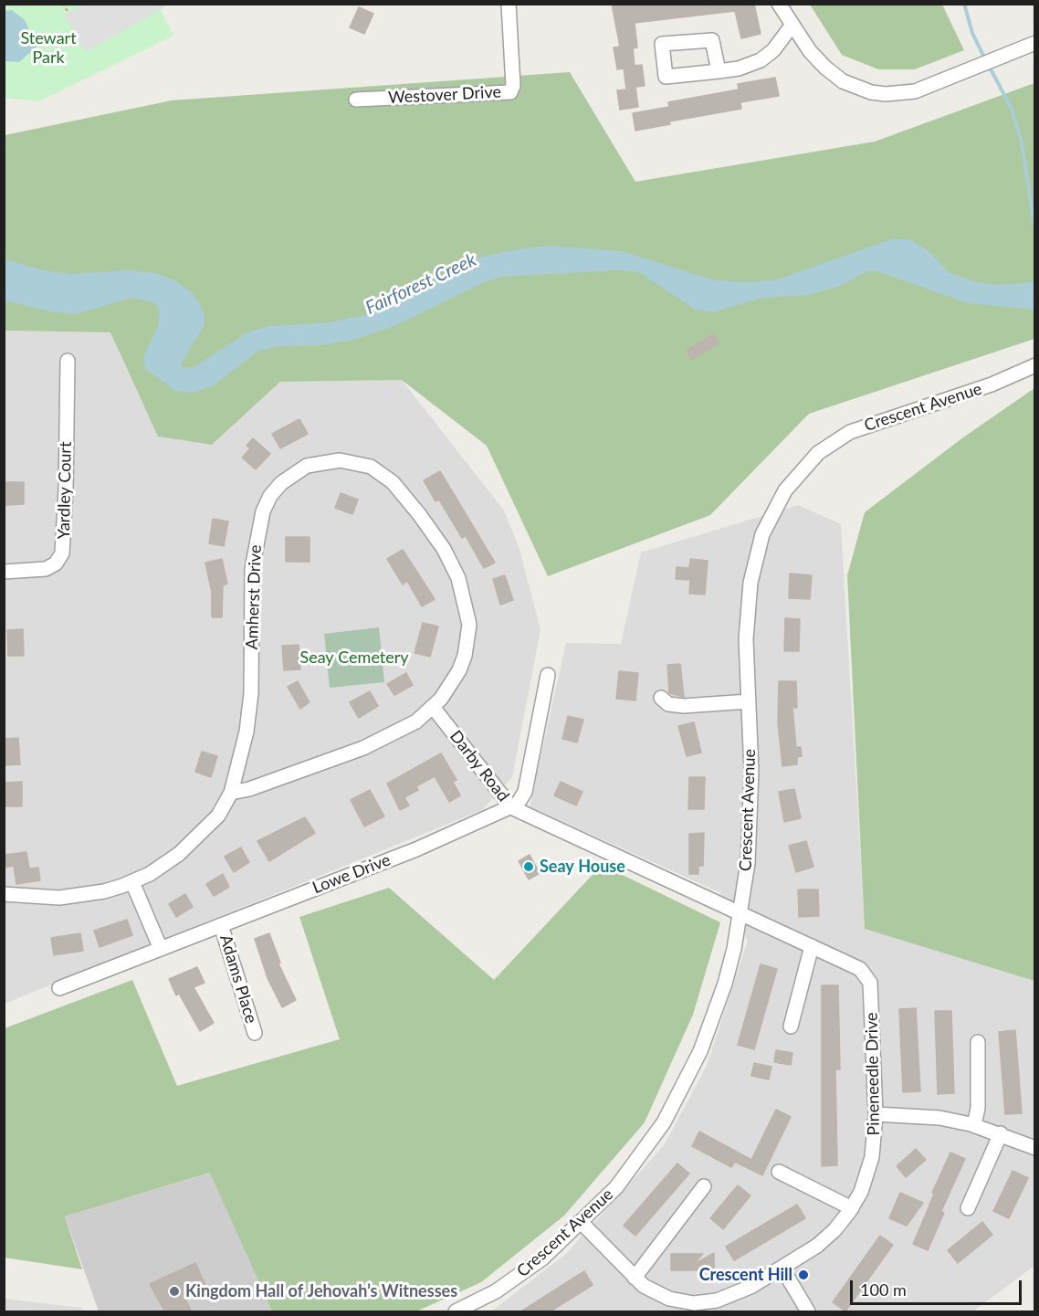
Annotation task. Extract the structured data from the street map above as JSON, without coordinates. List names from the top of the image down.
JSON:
{
  "streets": {
    "street": [
      "Westover Drive",
      "Crescent Avenue",
      "Yardley Court",
      "Amherst Drive",
      "Darby Road",
      "Lowe Drive",
      "Adams Place",
      "Pineneedle Drive"
    ]
  },
  "crossings": [
    ["Crescent Avenue", "Darby Road"],
    ["Crescent Avenue", "Pineneedle Drive"],
    ["Amherst Drive", "Darby Road"],
    ["Darby Road", "Lowe Drive"],
    ["Darby Road", "Pineneedle Drive"],
    ["Lowe Drive", "Adams Place"]
  ],
  "water": ["Fairforest Creek"],
  "parks": ["Stewart Park", "Seay Cemetery"],
  "places": ["Seay House", "Crescent Hill", "Kingdom Hall of Jehovah’s Witnesses"],
  "scale_bar": "100 m"
}
